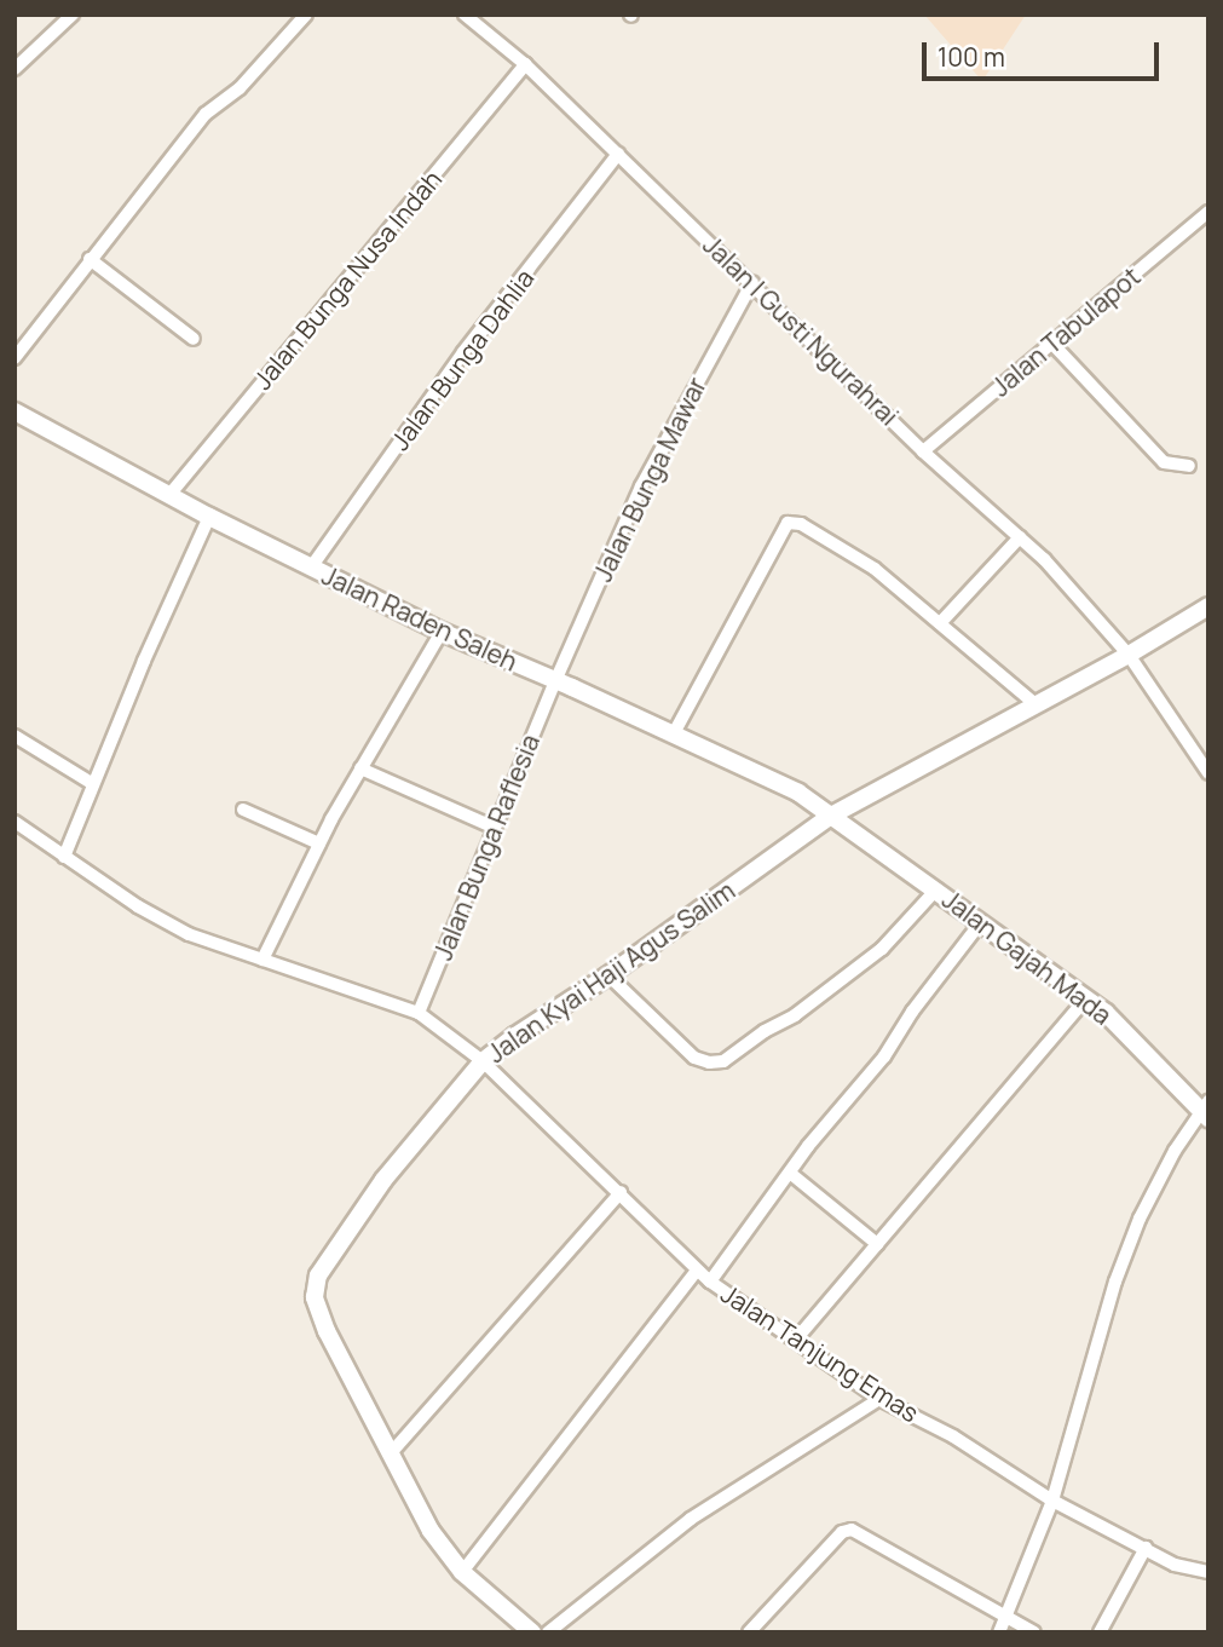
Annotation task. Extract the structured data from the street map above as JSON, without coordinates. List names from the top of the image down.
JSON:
{
  "streets": {
    "street": [
      "Jalan Bunga Nusa Indah",
      "Jalan I Gusti Ngurahrai",
      "Jalan Tabulapot",
      "Jalan Bunga Dahlia",
      "Jalan Bunga Mawar",
      "Jalan Raden Saleh",
      "Jalan Bunga Raflesia",
      "Jalan Gajah Mada",
      "Jalan Kyai Haji Agus Salim",
      "Jalan Tanjung Emas"
    ]
  },
  "crossings": [
    ["Jalan Bunga Nusa Indah", "Jalan I Gusti Ngurahrai"],
    ["Jalan Bunga Nusa Indah", "Jalan Raden Saleh"],
    ["Jalan I Gusti Ngurahrai", "Jalan Tabulapot"],
    ["Jalan I Gusti Ngurahrai", "Jalan Bunga Dahlia"],
    ["Jalan I Gusti Ngurahrai", "Jalan Bunga Mawar"],
    ["Jalan I Gusti Ngurahrai", "Jalan Kyai Haji Agus Salim"],
    ["Jalan Bunga Dahlia", "Jalan Raden Saleh"],
    ["Jalan Bunga Mawar", "Jalan Raden Saleh"],
    ["Jalan Bunga Mawar", "Jalan Bunga Raflesia"],
    ["Jalan Raden Saleh", "Jalan Bunga Raflesia"],
    ["Jalan Raden Saleh", "Jalan Gajah Mada"],
    ["Jalan Raden Saleh", "Jalan Kyai Haji Agus Salim"],
    ["Jalan Bunga Raflesia", "Jalan Tanjung Emas"],
    ["Jalan Gajah Mada", "Jalan Kyai Haji Agus Salim"],
    ["Jalan Kyai Haji Agus Salim", "Jalan Tanjung Emas"]
  ],
  "scale_bar": "100 m"
}
